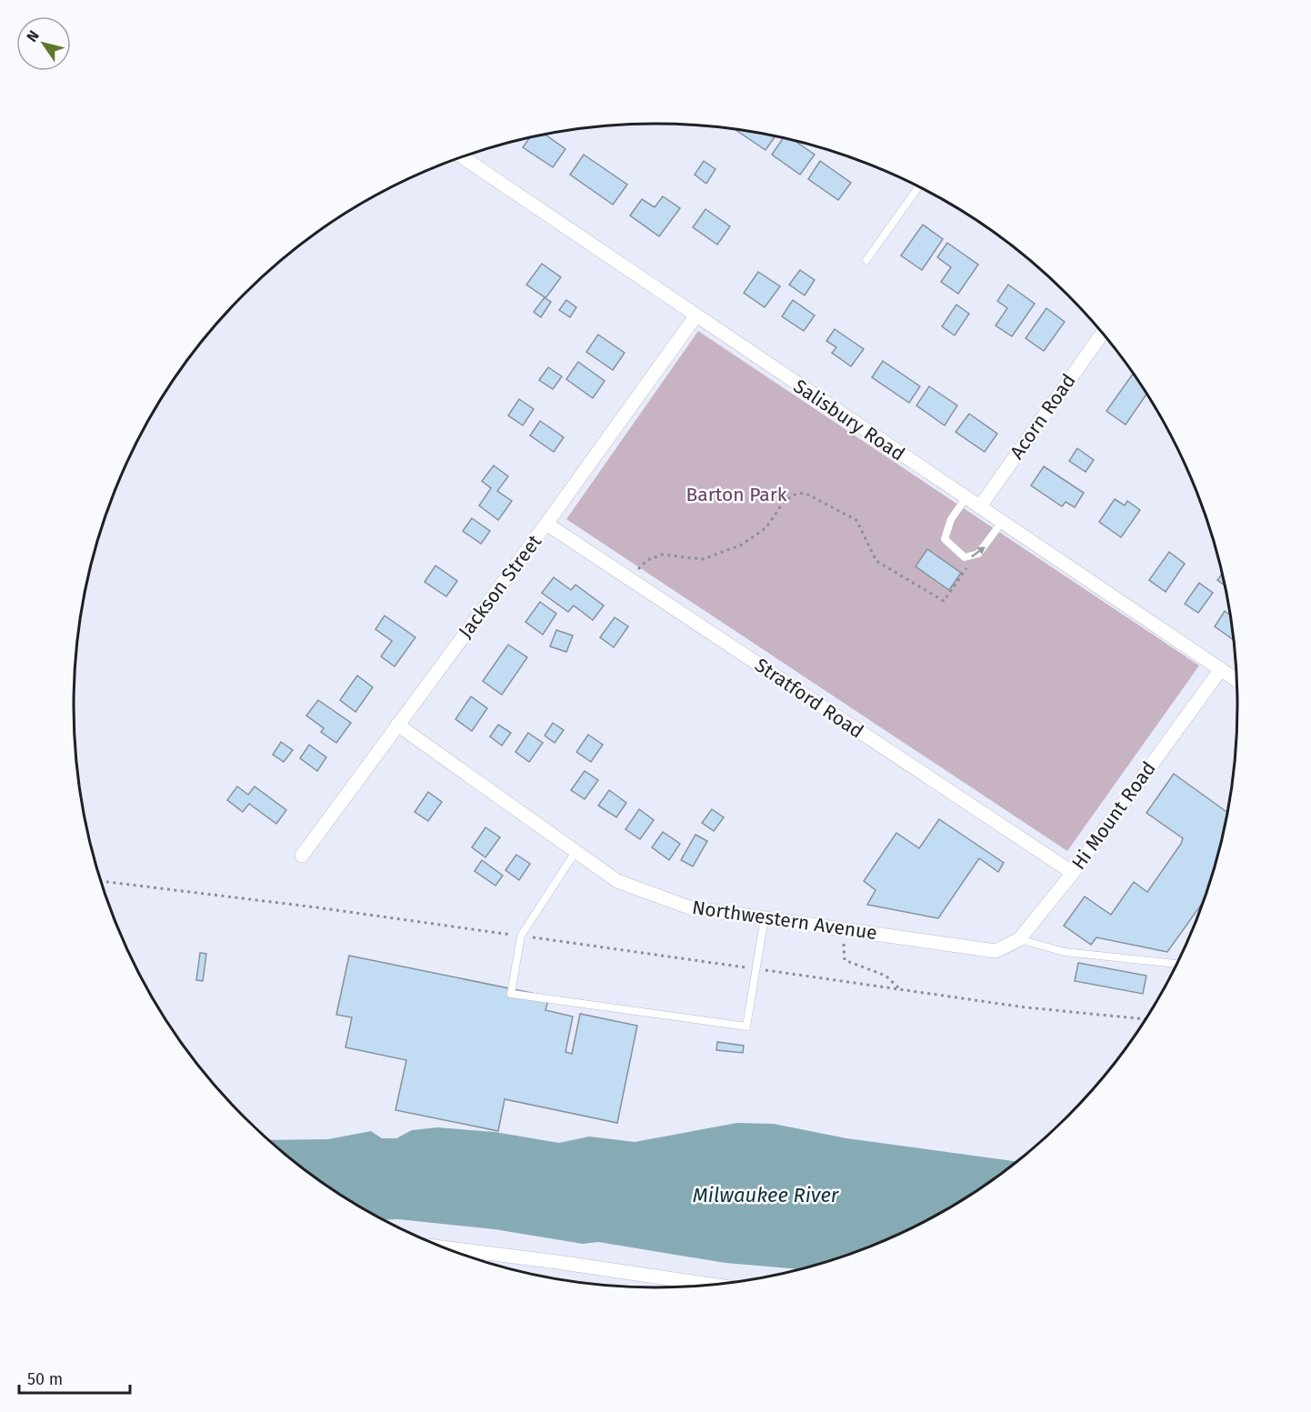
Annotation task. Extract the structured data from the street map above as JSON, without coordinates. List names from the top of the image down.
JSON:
{
  "streets": {
    "street": [
      "Acorn Road",
      "Salisbury Road",
      "Jackson Street",
      "Stratford Road",
      "Hi Mount Road",
      "Northwestern Avenue"
    ]
  },
  "crossings": [
    ["Acorn Road", "Salisbury Road"],
    ["Salisbury Road", "Jackson Street"],
    ["Salisbury Road", "Hi Mount Road"],
    ["Jackson Street", "Stratford Road"],
    ["Jackson Street", "Northwestern Avenue"],
    ["Stratford Road", "Hi Mount Road"],
    ["Hi Mount Road", "Northwestern Avenue"]
  ],
  "water": ["Milwaukee River"],
  "parks": ["Barton Park"],
  "scale_bar": "50 m",
  "north": "top left"
}
